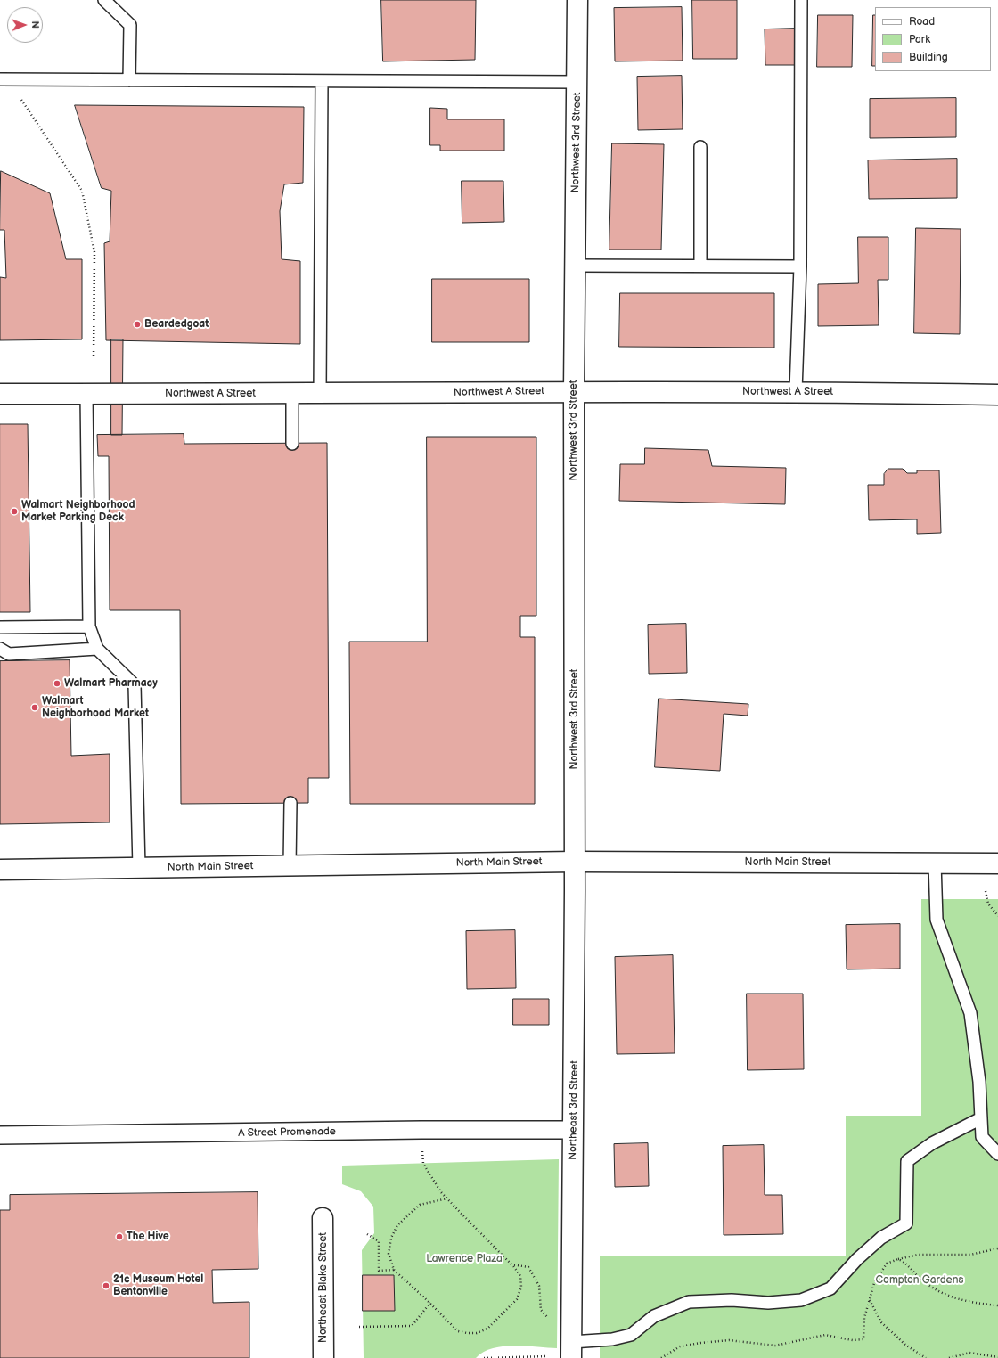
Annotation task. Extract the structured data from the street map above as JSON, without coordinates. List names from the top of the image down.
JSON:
{
  "streets": {
    "street": [
      "Northwest 3rd Street",
      "Northwest A Street",
      "North Main Street",
      "Northeast 3rd Street",
      "A Street Promenade",
      "Northeast Blake Street"
    ]
  },
  "crossings": [
    ["Northwest 3rd Street", "Northwest A Street"],
    ["Northwest 3rd Street", "North Main Street"],
    ["Northwest 3rd Street", "Northeast 3rd Street"],
    ["North Main Street", "Northeast 3rd Street"],
    ["Northeast 3rd Street", "A Street Promenade"]
  ],
  "parks": ["Lawrence Plaza", "Compton Gardens"],
  "places": [
    "Beardedgoat",
    "Walmart Neighborhood Market Parking Deck",
    "Walmart Pharmacy",
    "Walmart Neighborhood Market",
    "The Hive",
    "21c Museum Hotel Bentonville"
  ],
  "legend": ["Road", "Park", "Building"],
  "north": "right"
}
